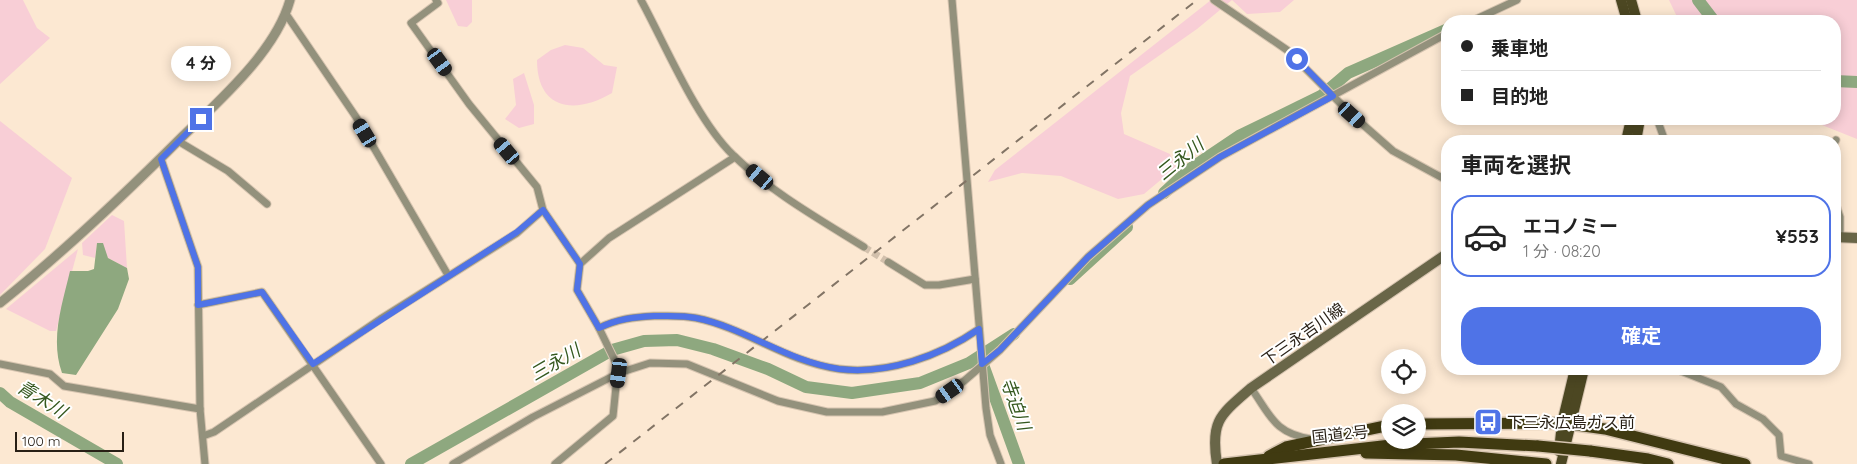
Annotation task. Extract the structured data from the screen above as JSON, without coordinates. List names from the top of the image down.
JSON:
{
  "streets": {
    "highway": ["国道2号"],
    "main road": ["下三永吉川線"]
  },
  "water": ["三永川", "青木川", "寺迫川"],
  "places": {
    "bus stop": ["下三永広島ガス前"]
  },
  "scale_bar": "100 m",
  "page": {
    "banner": ["乗車地", "目的地"],
    "bubble": "4 分",
    "heading": "車両を選択",
    "list": [
      {
        "name": "エコノミー",
        "note": "1 分 · 08:20",
        "value": "¥553"
      }
    ],
    "buttons": "確定",
    "scale": "100 m"
  }
}
